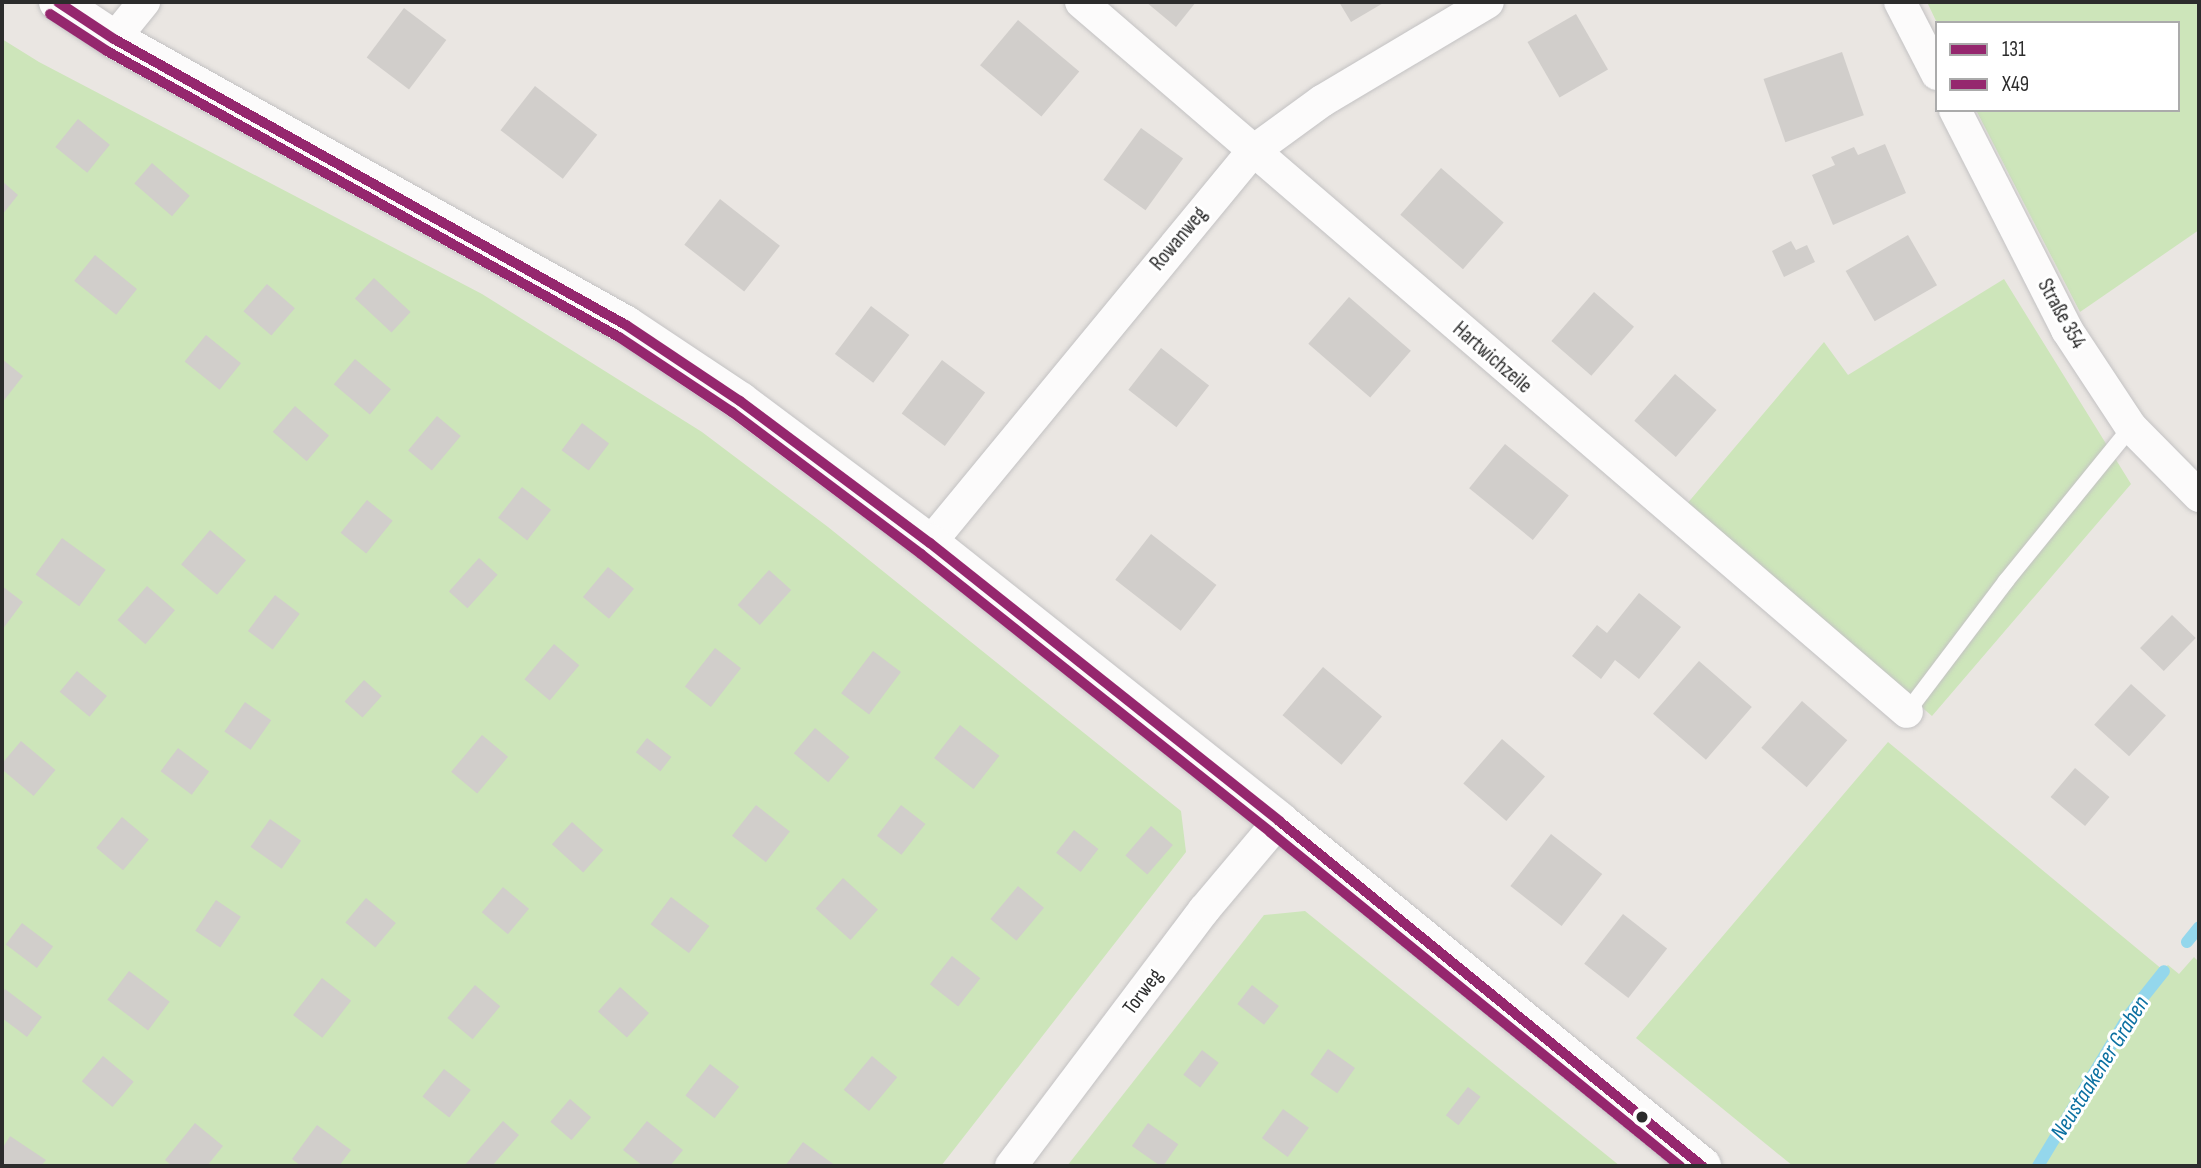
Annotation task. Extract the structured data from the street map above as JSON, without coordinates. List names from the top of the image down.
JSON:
{
  "streets": {
    "street": [
      "Rowanweg",
      "Straße 354",
      "Hartwichzeile",
      "Torweg"
    ]
  },
  "crossings": [
    ["Rowanweg", "Hartwichzeile"]
  ],
  "water": ["Neustaakener Graben"],
  "lines": ["transit line 131", "transit line X49"],
  "legend": ["131", "X49"]
}
